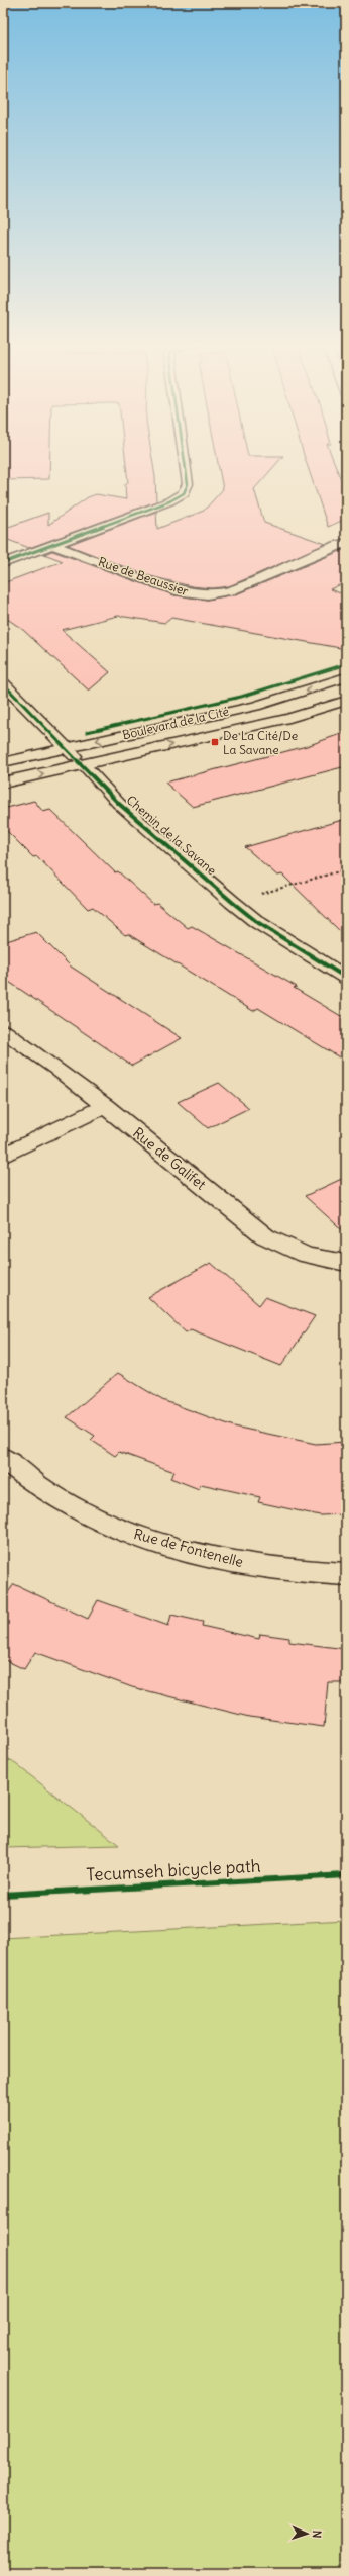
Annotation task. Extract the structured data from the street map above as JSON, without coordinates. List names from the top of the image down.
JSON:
{
  "streets": {
    "street": [
      "Rue de Beaussier",
      "Boulevard de la Cité",
      "Chemin de la Savane",
      "Rue de Galifet",
      "Rue de Fontenelle"
    ],
    "cycle path": ["Tecumseh bicycle path"]
  },
  "crossings": [
    ["Boulevard de la Cité", "Chemin de la Savane"]
  ],
  "places": {
    "transit": ["De La Cité/De La Savane"]
  },
  "north": "right"
}
